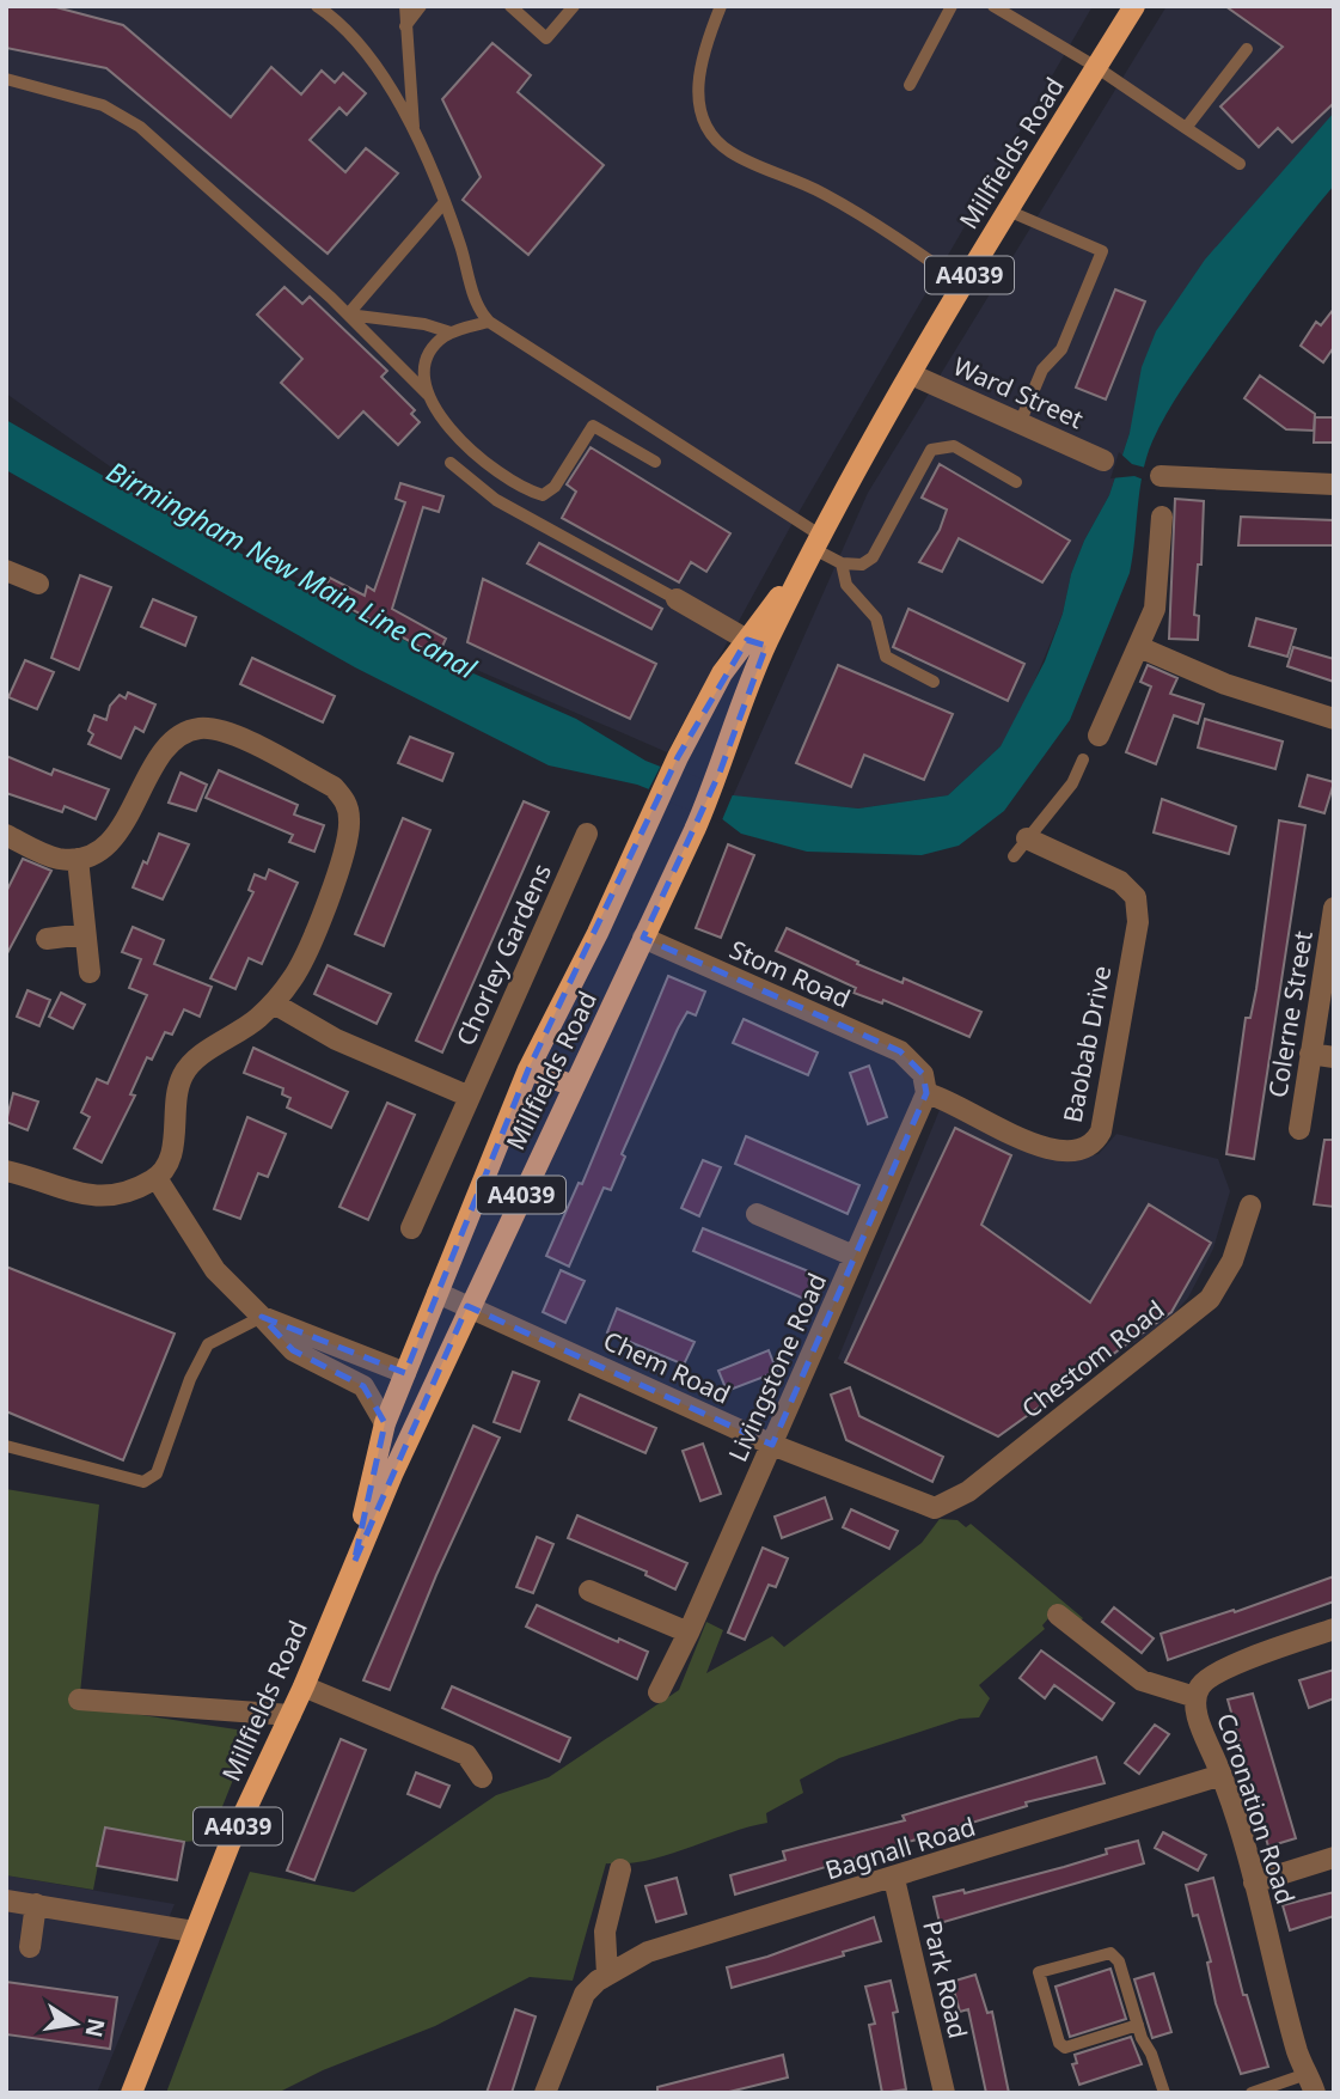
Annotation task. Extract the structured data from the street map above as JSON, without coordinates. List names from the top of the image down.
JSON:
{
  "streets": {
    "main road": ["Millfields Road", "A4039"],
    "street": [
      "Ward Street",
      "Chorley Gardens",
      "Stom Road",
      "Colerne Street",
      "Baobab Drive",
      "Chestom Road",
      "Chem Road",
      "Livingstone Road",
      "Coronation Road",
      "Bagnall Road",
      "Park Road"
    ]
  },
  "crossings": [
    ["Millfields Road", "Ward Street"],
    ["Millfields Road", "Stom Road"],
    ["Millfields Road", "Chem Road"],
    ["Stom Road", "Baobab Drive"],
    ["Stom Road", "Livingstone Road"],
    ["Baobab Drive", "Livingstone Road"],
    ["Chestom Road", "Chem Road"],
    ["Chem Road", "Livingstone Road"],
    ["Coronation Road", "Bagnall Road"],
    ["Bagnall Road", "Park Road"]
  ],
  "water": ["Birmingham New Main Line Canal"],
  "north": "right"
}
